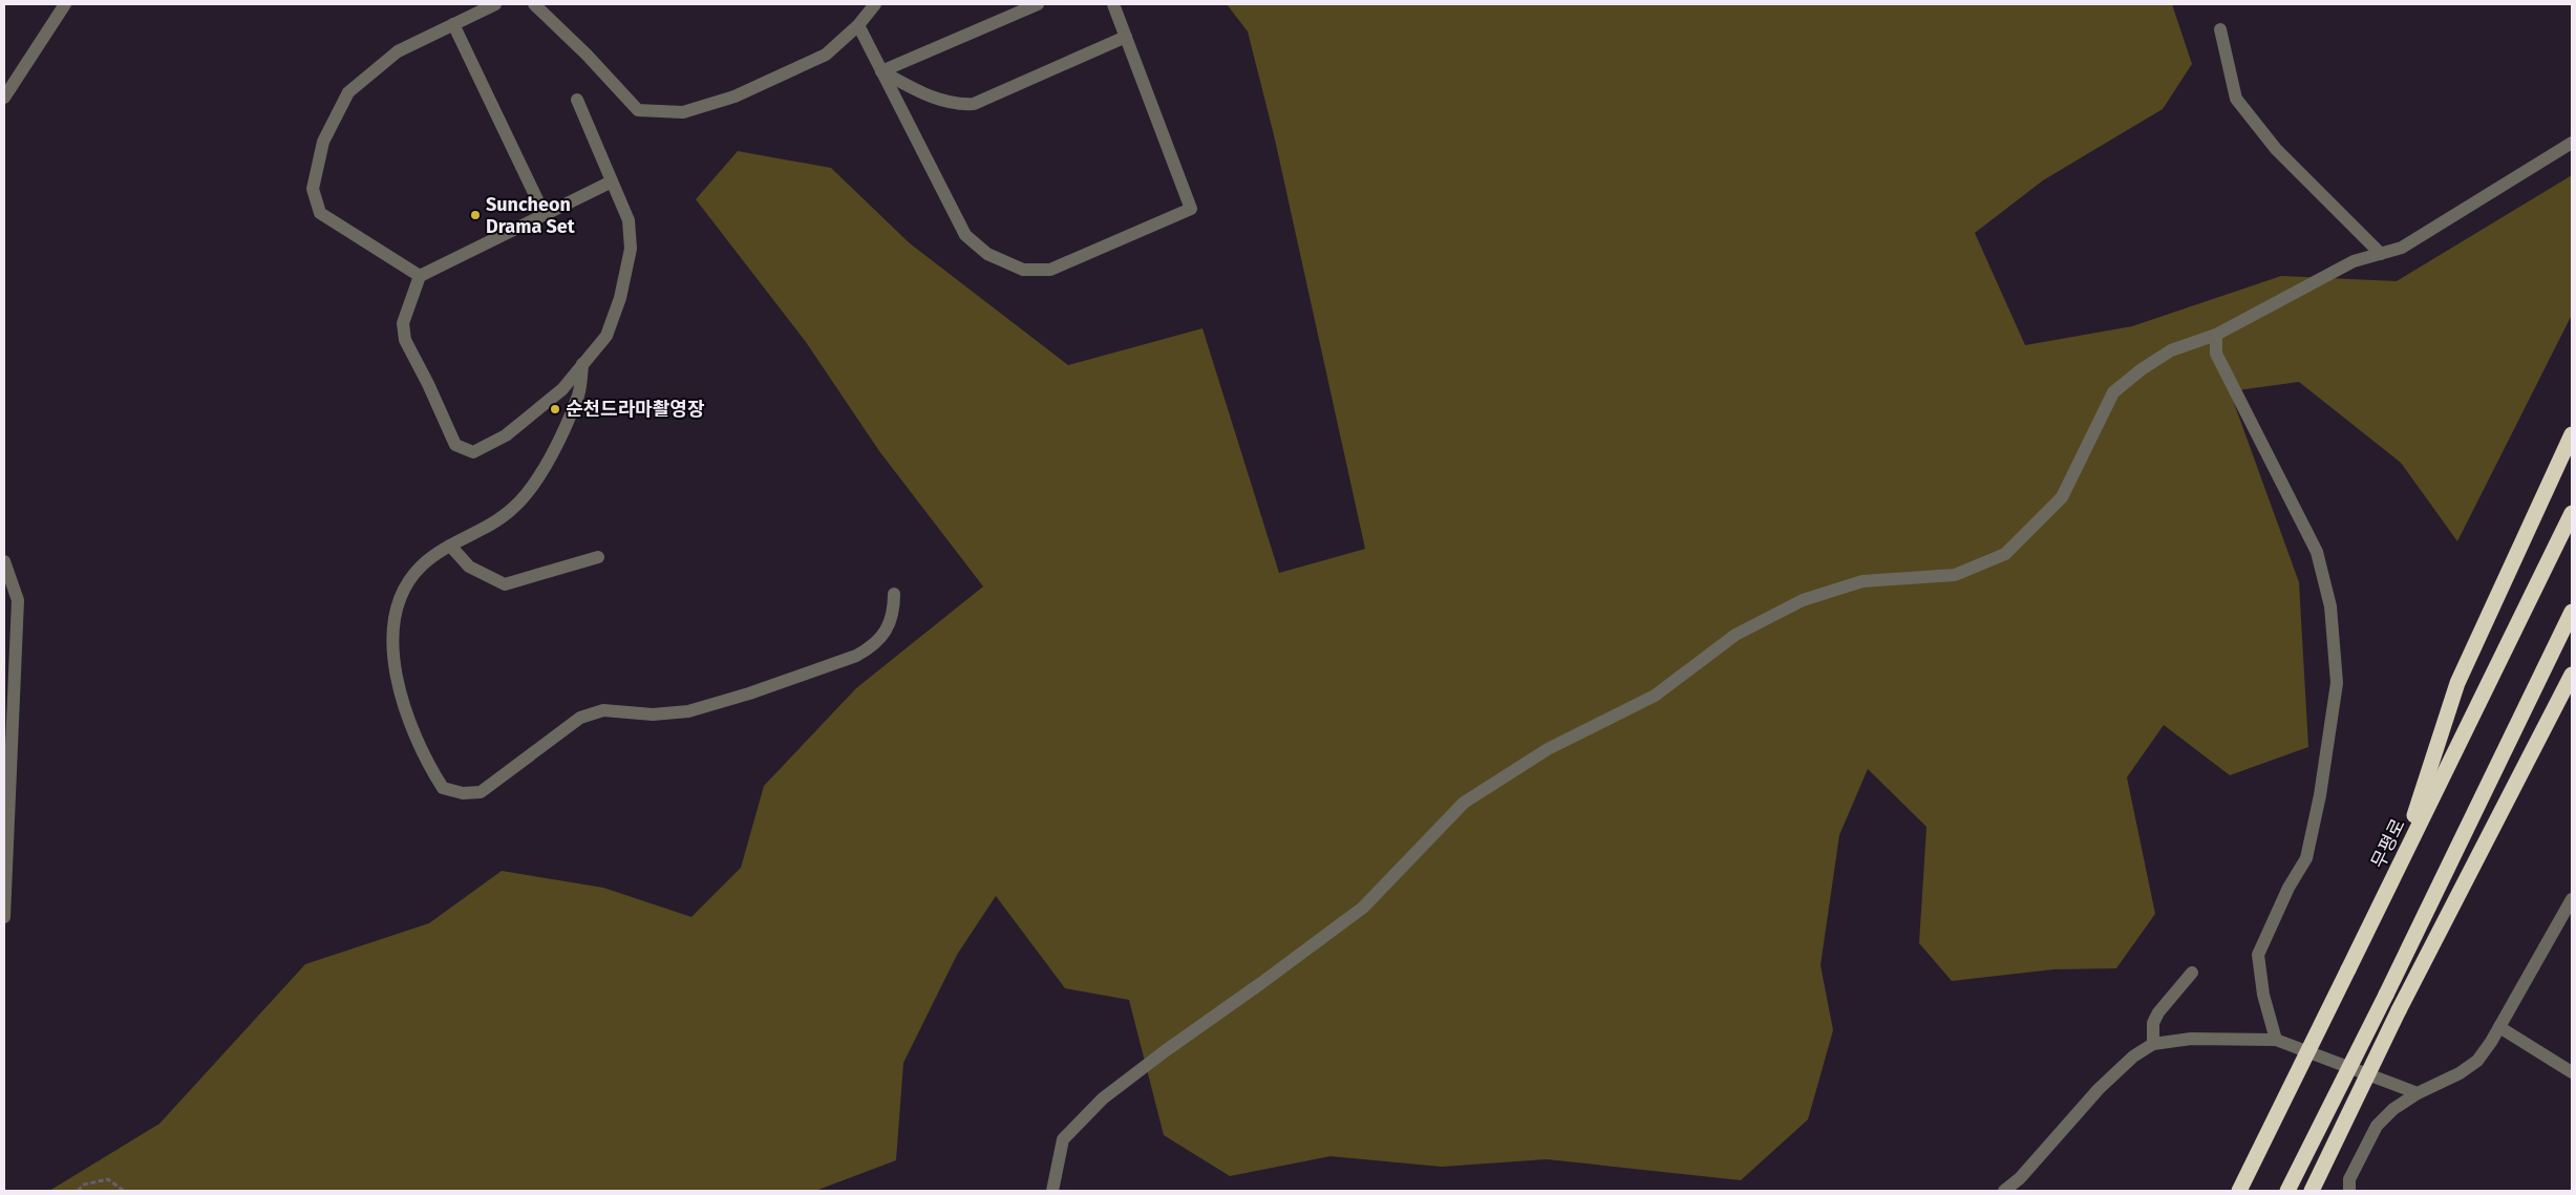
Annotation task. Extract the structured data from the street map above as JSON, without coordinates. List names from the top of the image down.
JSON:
{
  "streets": {
    "highway": ["무평로"]
  },
  "places": ["Suncheon Drama Set", "순천드라마촬영장"]
}
